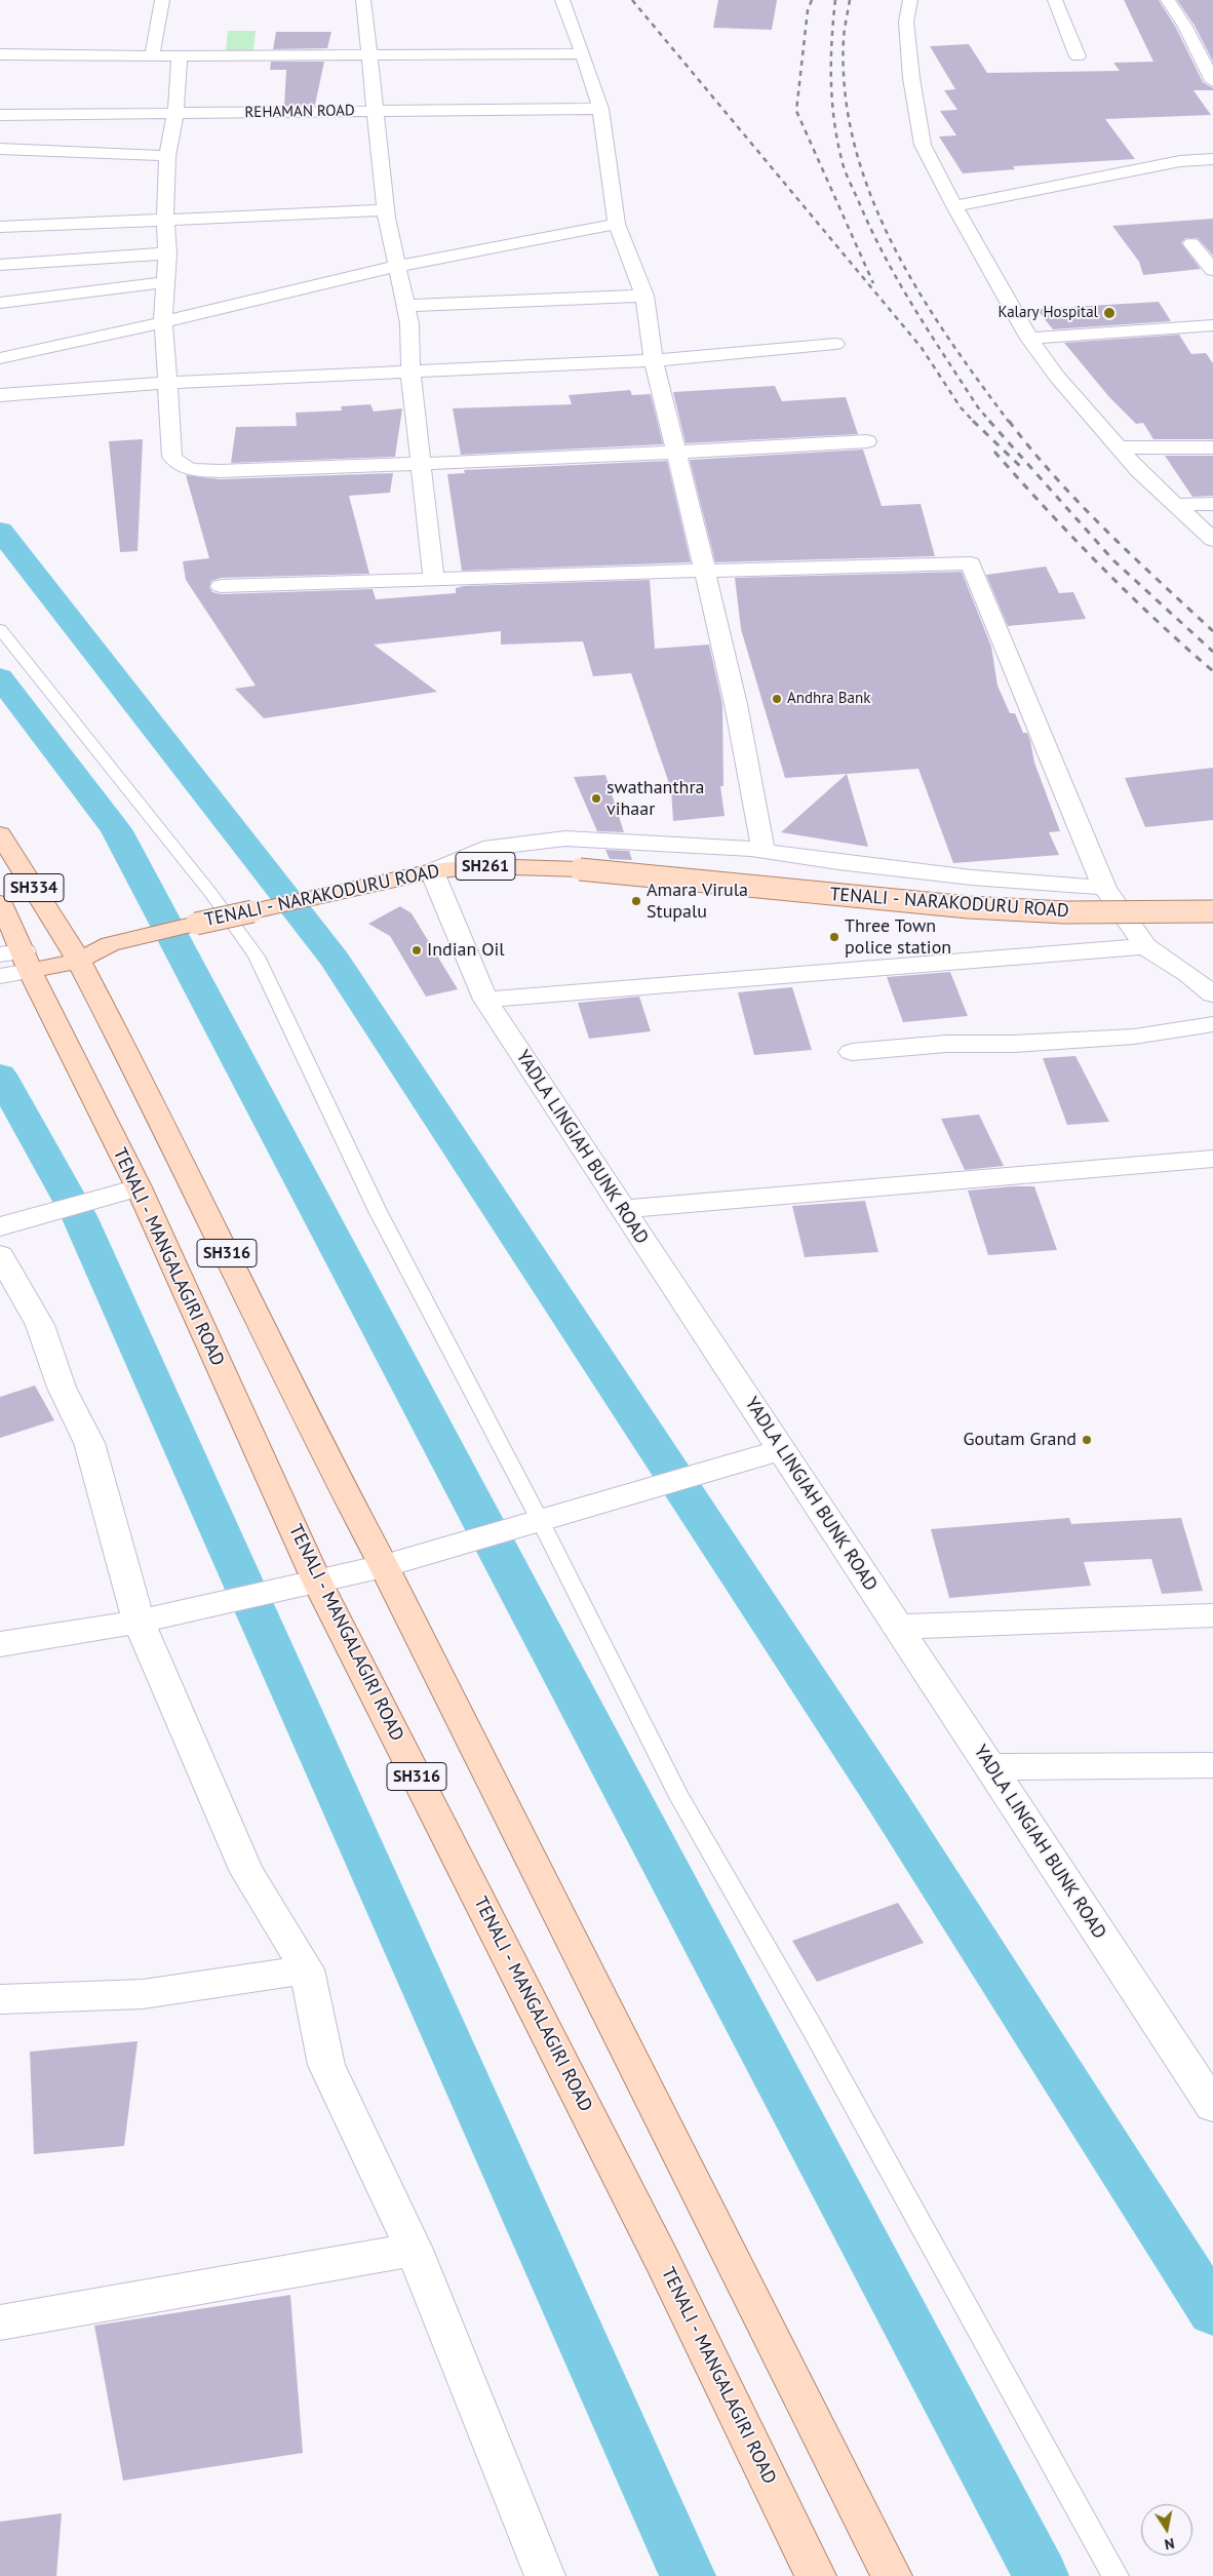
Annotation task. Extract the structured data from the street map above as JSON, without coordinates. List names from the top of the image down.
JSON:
{
  "streets": {
    "main road": [
      "SH261",
      "SH334",
      "TENALI - NARAKODURU ROAD",
      "SH316",
      "TENALI - MANGALAGIRI ROAD"
    ],
    "street": ["REHAMAN ROAD", "YADLA LINGIAH BUNK ROAD"]
  },
  "crossings": [
    ["SH334", "TENALI - NARAKODURU ROAD"],
    ["SH334", "SH316"],
    ["TENALI - NARAKODURU ROAD", "YADLA LINGIAH BUNK ROAD"],
    ["TENALI - NARAKODURU ROAD", "SH316"],
    ["TENALI - NARAKODURU ROAD", "TENALI - MANGALAGIRI ROAD"]
  ],
  "places": [
    "Kalary Hospital",
    "Andhra Bank",
    "swathanthra vihaar",
    "Amara Virula Stupalu",
    "Three Town police station",
    "Indian Oil",
    "Goutam Grand"
  ],
  "north": "bottom"
}
